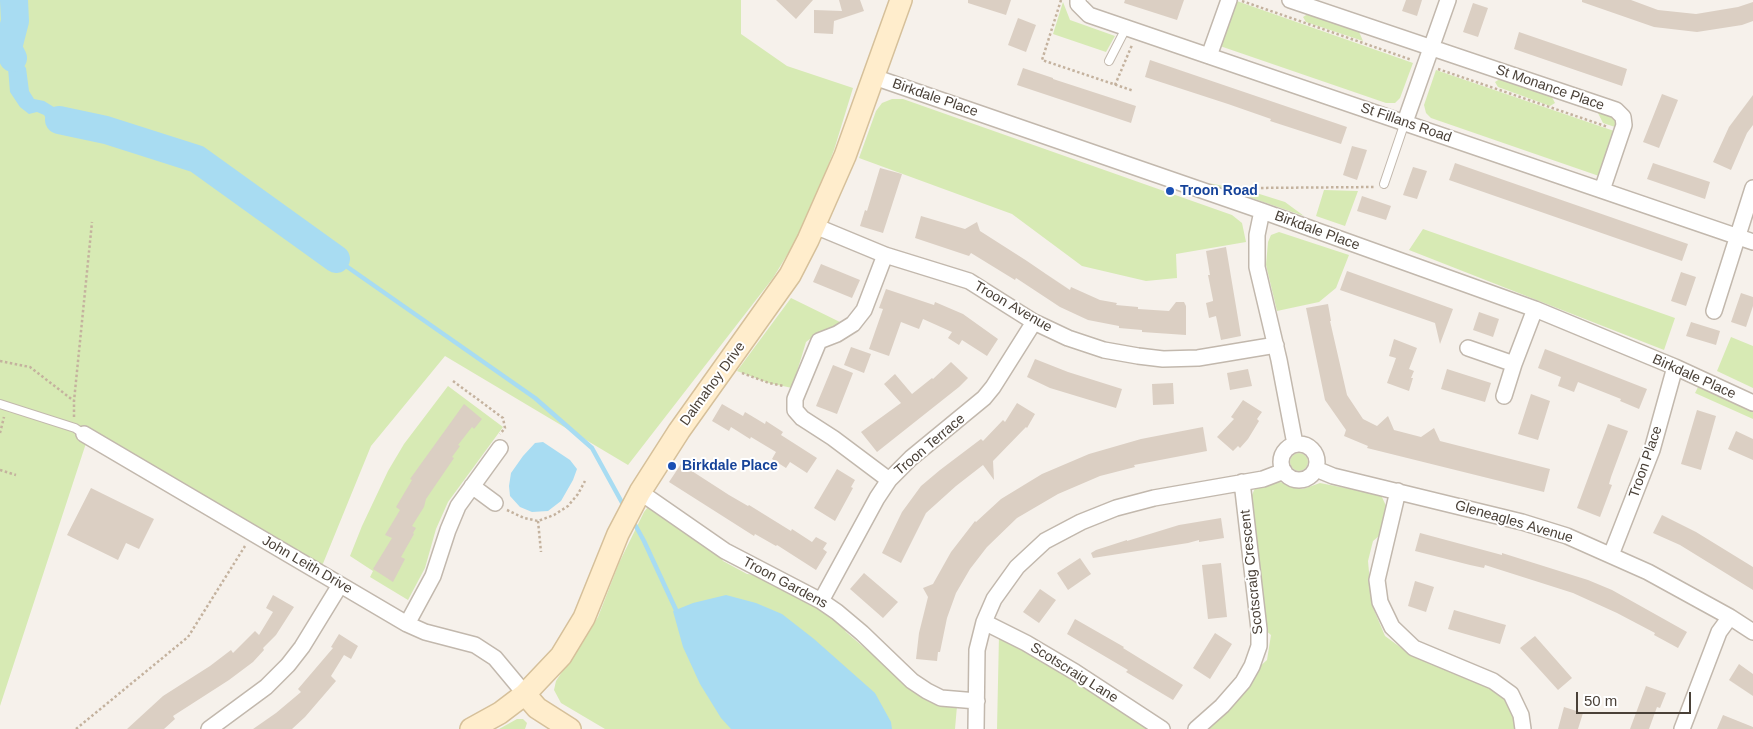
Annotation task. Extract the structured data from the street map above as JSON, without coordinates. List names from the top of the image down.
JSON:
{
  "streets": {
    "street": [
      "St Monance Place",
      "Birkdale Place",
      "St Fillans Road",
      "Troon Avenue",
      "Dalmahoy Drive",
      "Troon Terrace",
      "Troon Place",
      "Gleneagles Avenue",
      "John Leith Drive",
      "Scotscraig Crescent",
      "Troon Gardens",
      "Scotscraig Lane"
    ]
  },
  "crossings": [
    ["St Monance Place", "St Fillans Road"],
    ["Birkdale Place", "Dalmahoy Drive"],
    ["Birkdale Place", "Troon Place"],
    ["Troon Avenue", "Dalmahoy Drive"],
    ["Troon Avenue", "Troon Terrace"],
    ["Dalmahoy Drive", "John Leith Drive"],
    ["Dalmahoy Drive", "Troon Gardens"],
    ["Troon Terrace", "Troon Gardens"],
    ["Troon Place", "Gleneagles Avenue"]
  ],
  "places": ["Troon Road", "Birkdale Place"],
  "scale_bar": "50 m"
}
